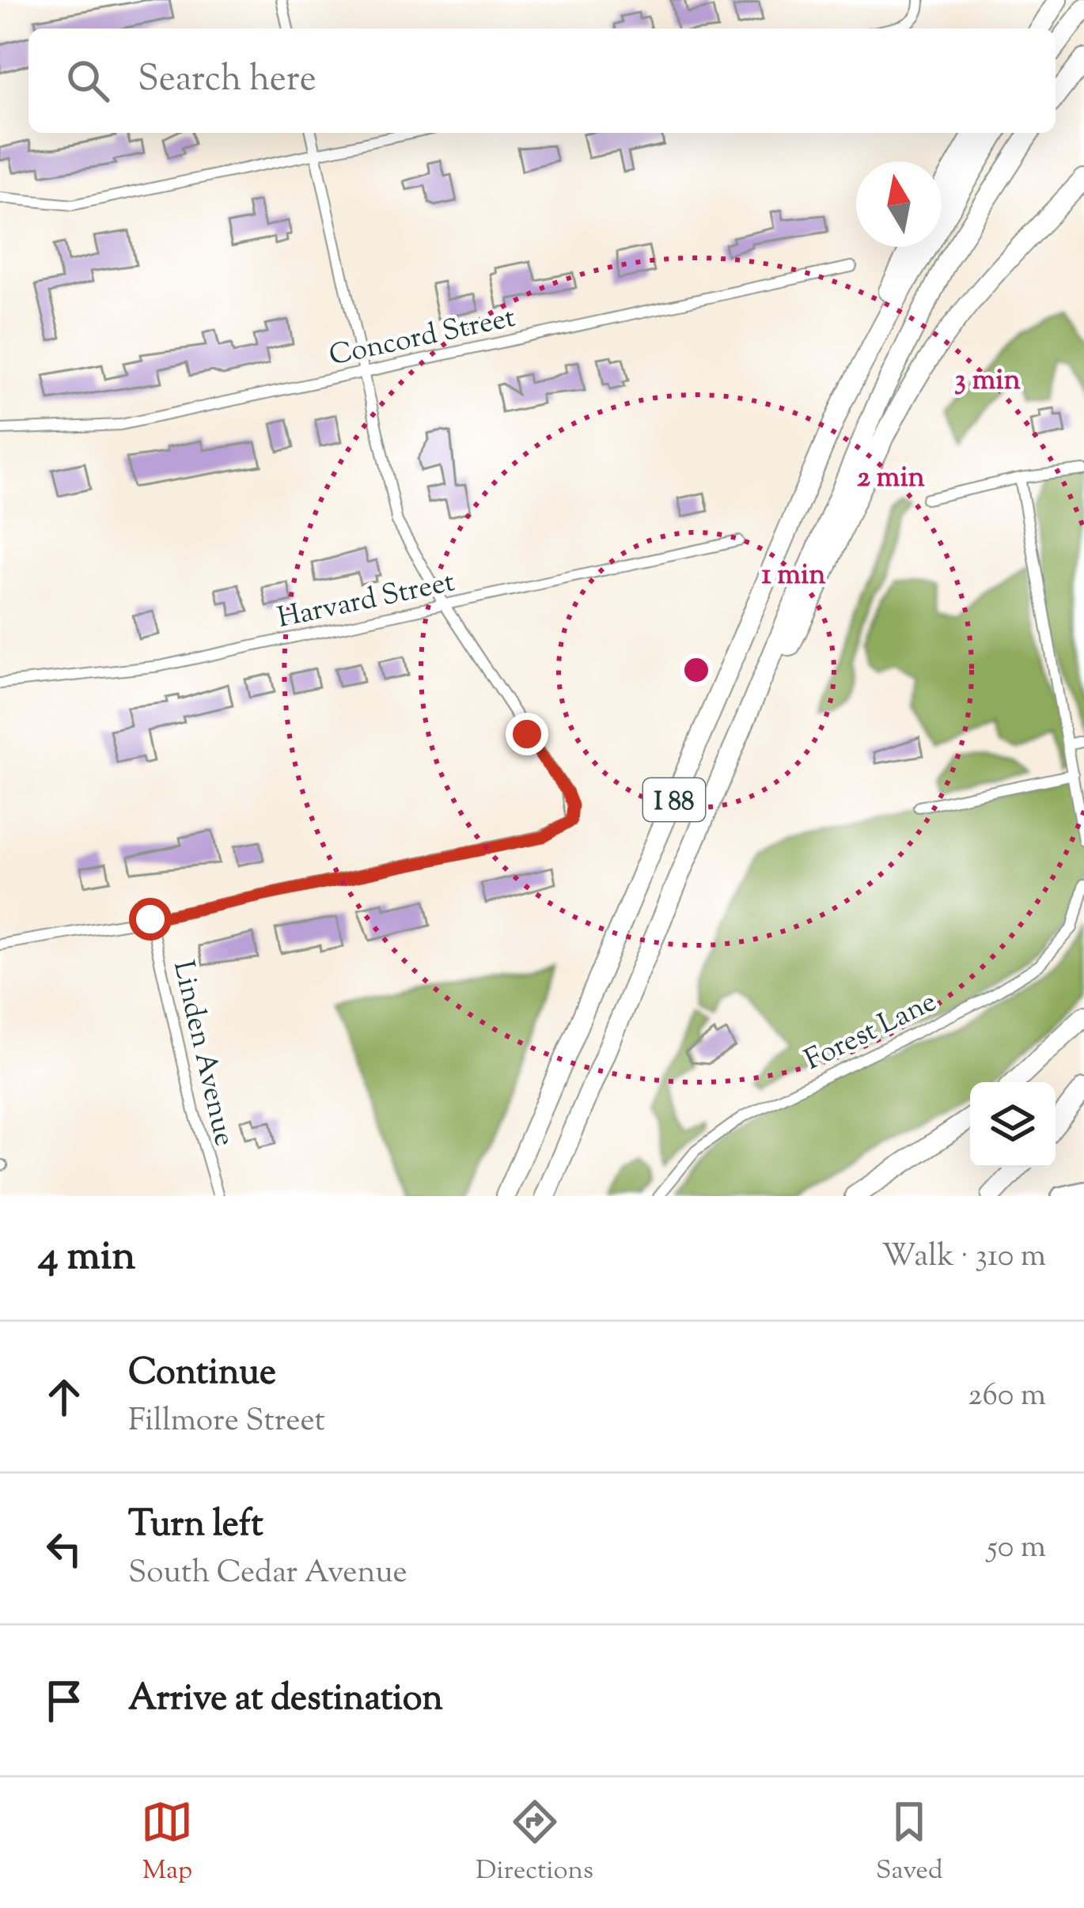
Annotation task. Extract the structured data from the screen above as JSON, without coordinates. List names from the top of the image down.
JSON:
{
  "streets": {
    "highway": ["I 88"],
    "street": [
      "Concord Street",
      "Harvard Street",
      "Forest Lane",
      "Linden Avenue"
    ]
  },
  "north": "top",
  "page": {
    "search": "Search here",
    "heading": ["4 min", "Walk · 310 m"],
    "list": [
      ["Continue", "Fillmore Street", "260 m"],
      ["Turn left", "South Cedar Avenue", "50 m"],
      "Arrive at destination"
    ],
    "nav": ["Map", "Directions", "Saved"]
  },
  "rings": ["3 min", "2 min", "1 min"]
}
